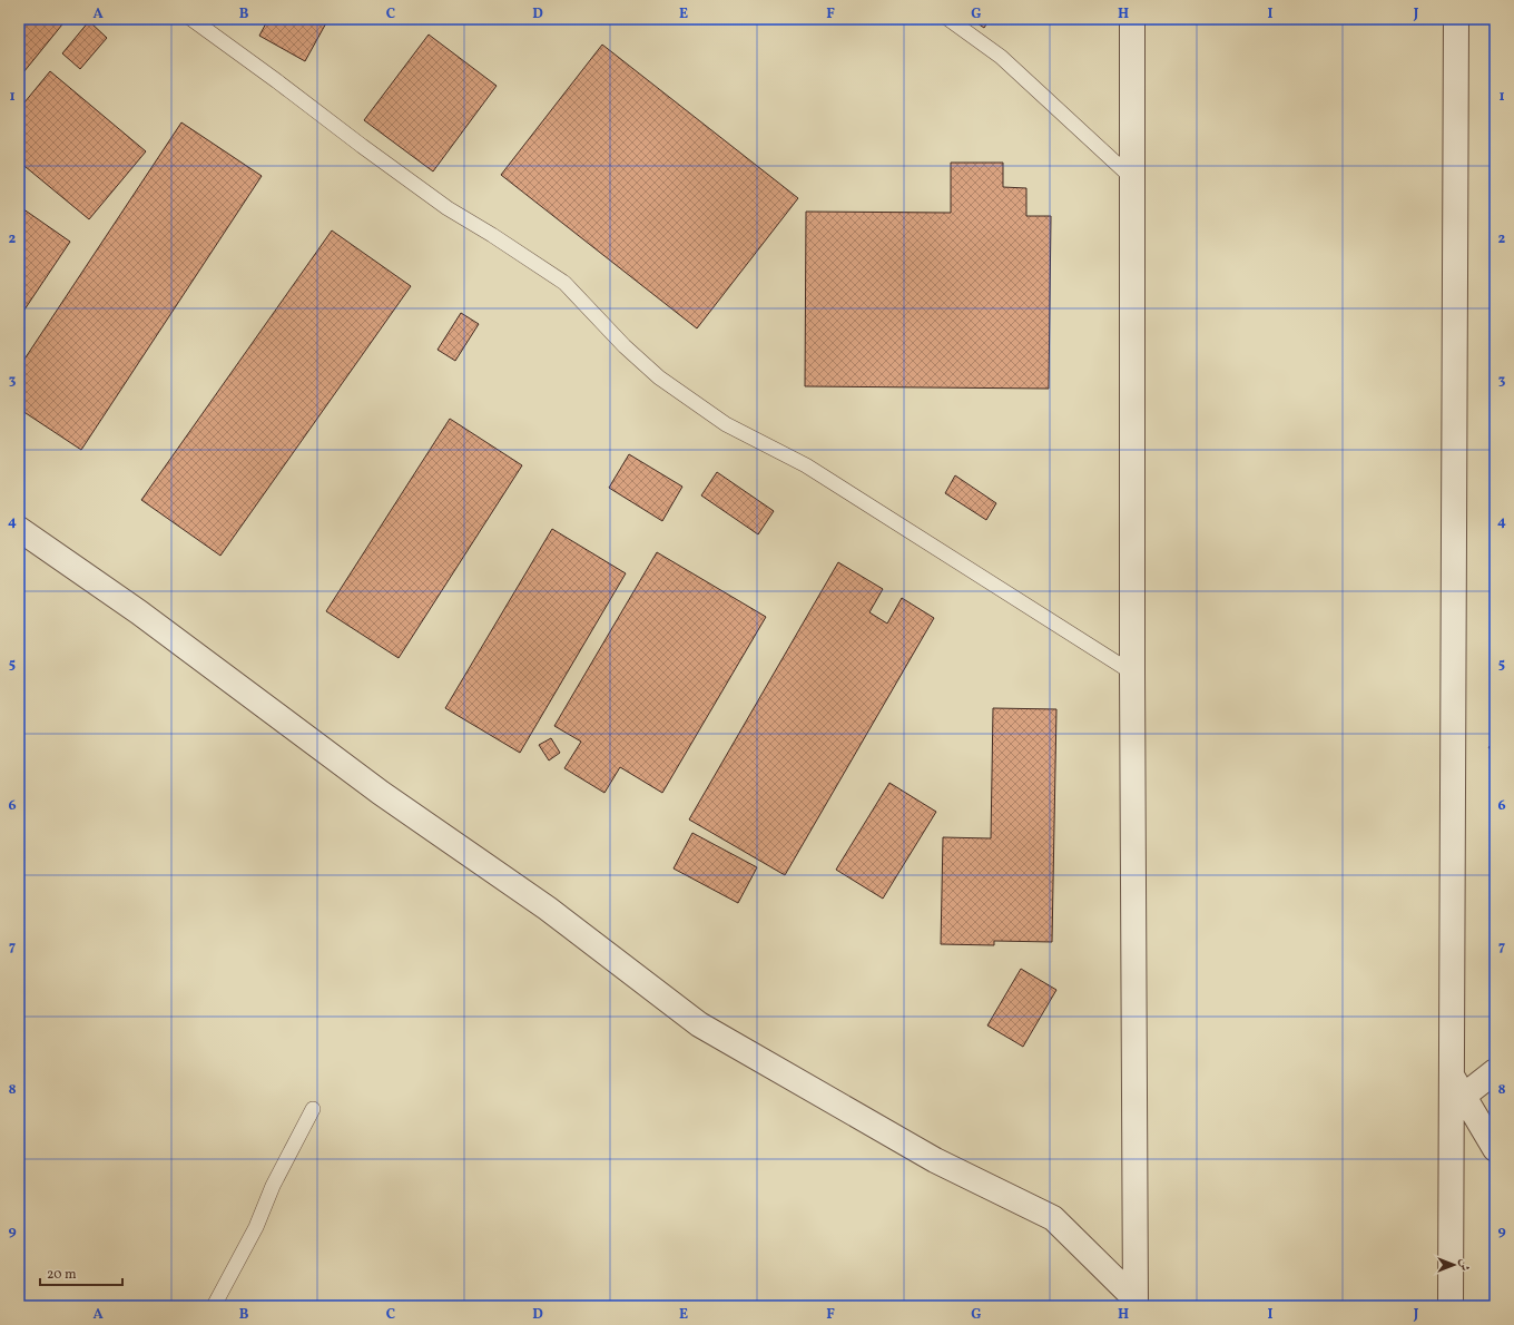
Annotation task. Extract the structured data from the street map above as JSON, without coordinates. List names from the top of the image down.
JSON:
{
  "scale_bar": "20 m",
  "north": "right",
  "grid": {
    "columns": [
      "A",
      "B",
      "C",
      "D",
      "E",
      "F",
      "G",
      "H",
      "I",
      "J"
    ],
    "rows": [
      "1",
      "2",
      "3",
      "4",
      "5",
      "6",
      "7",
      "8",
      "9"
    ]
  }
}
